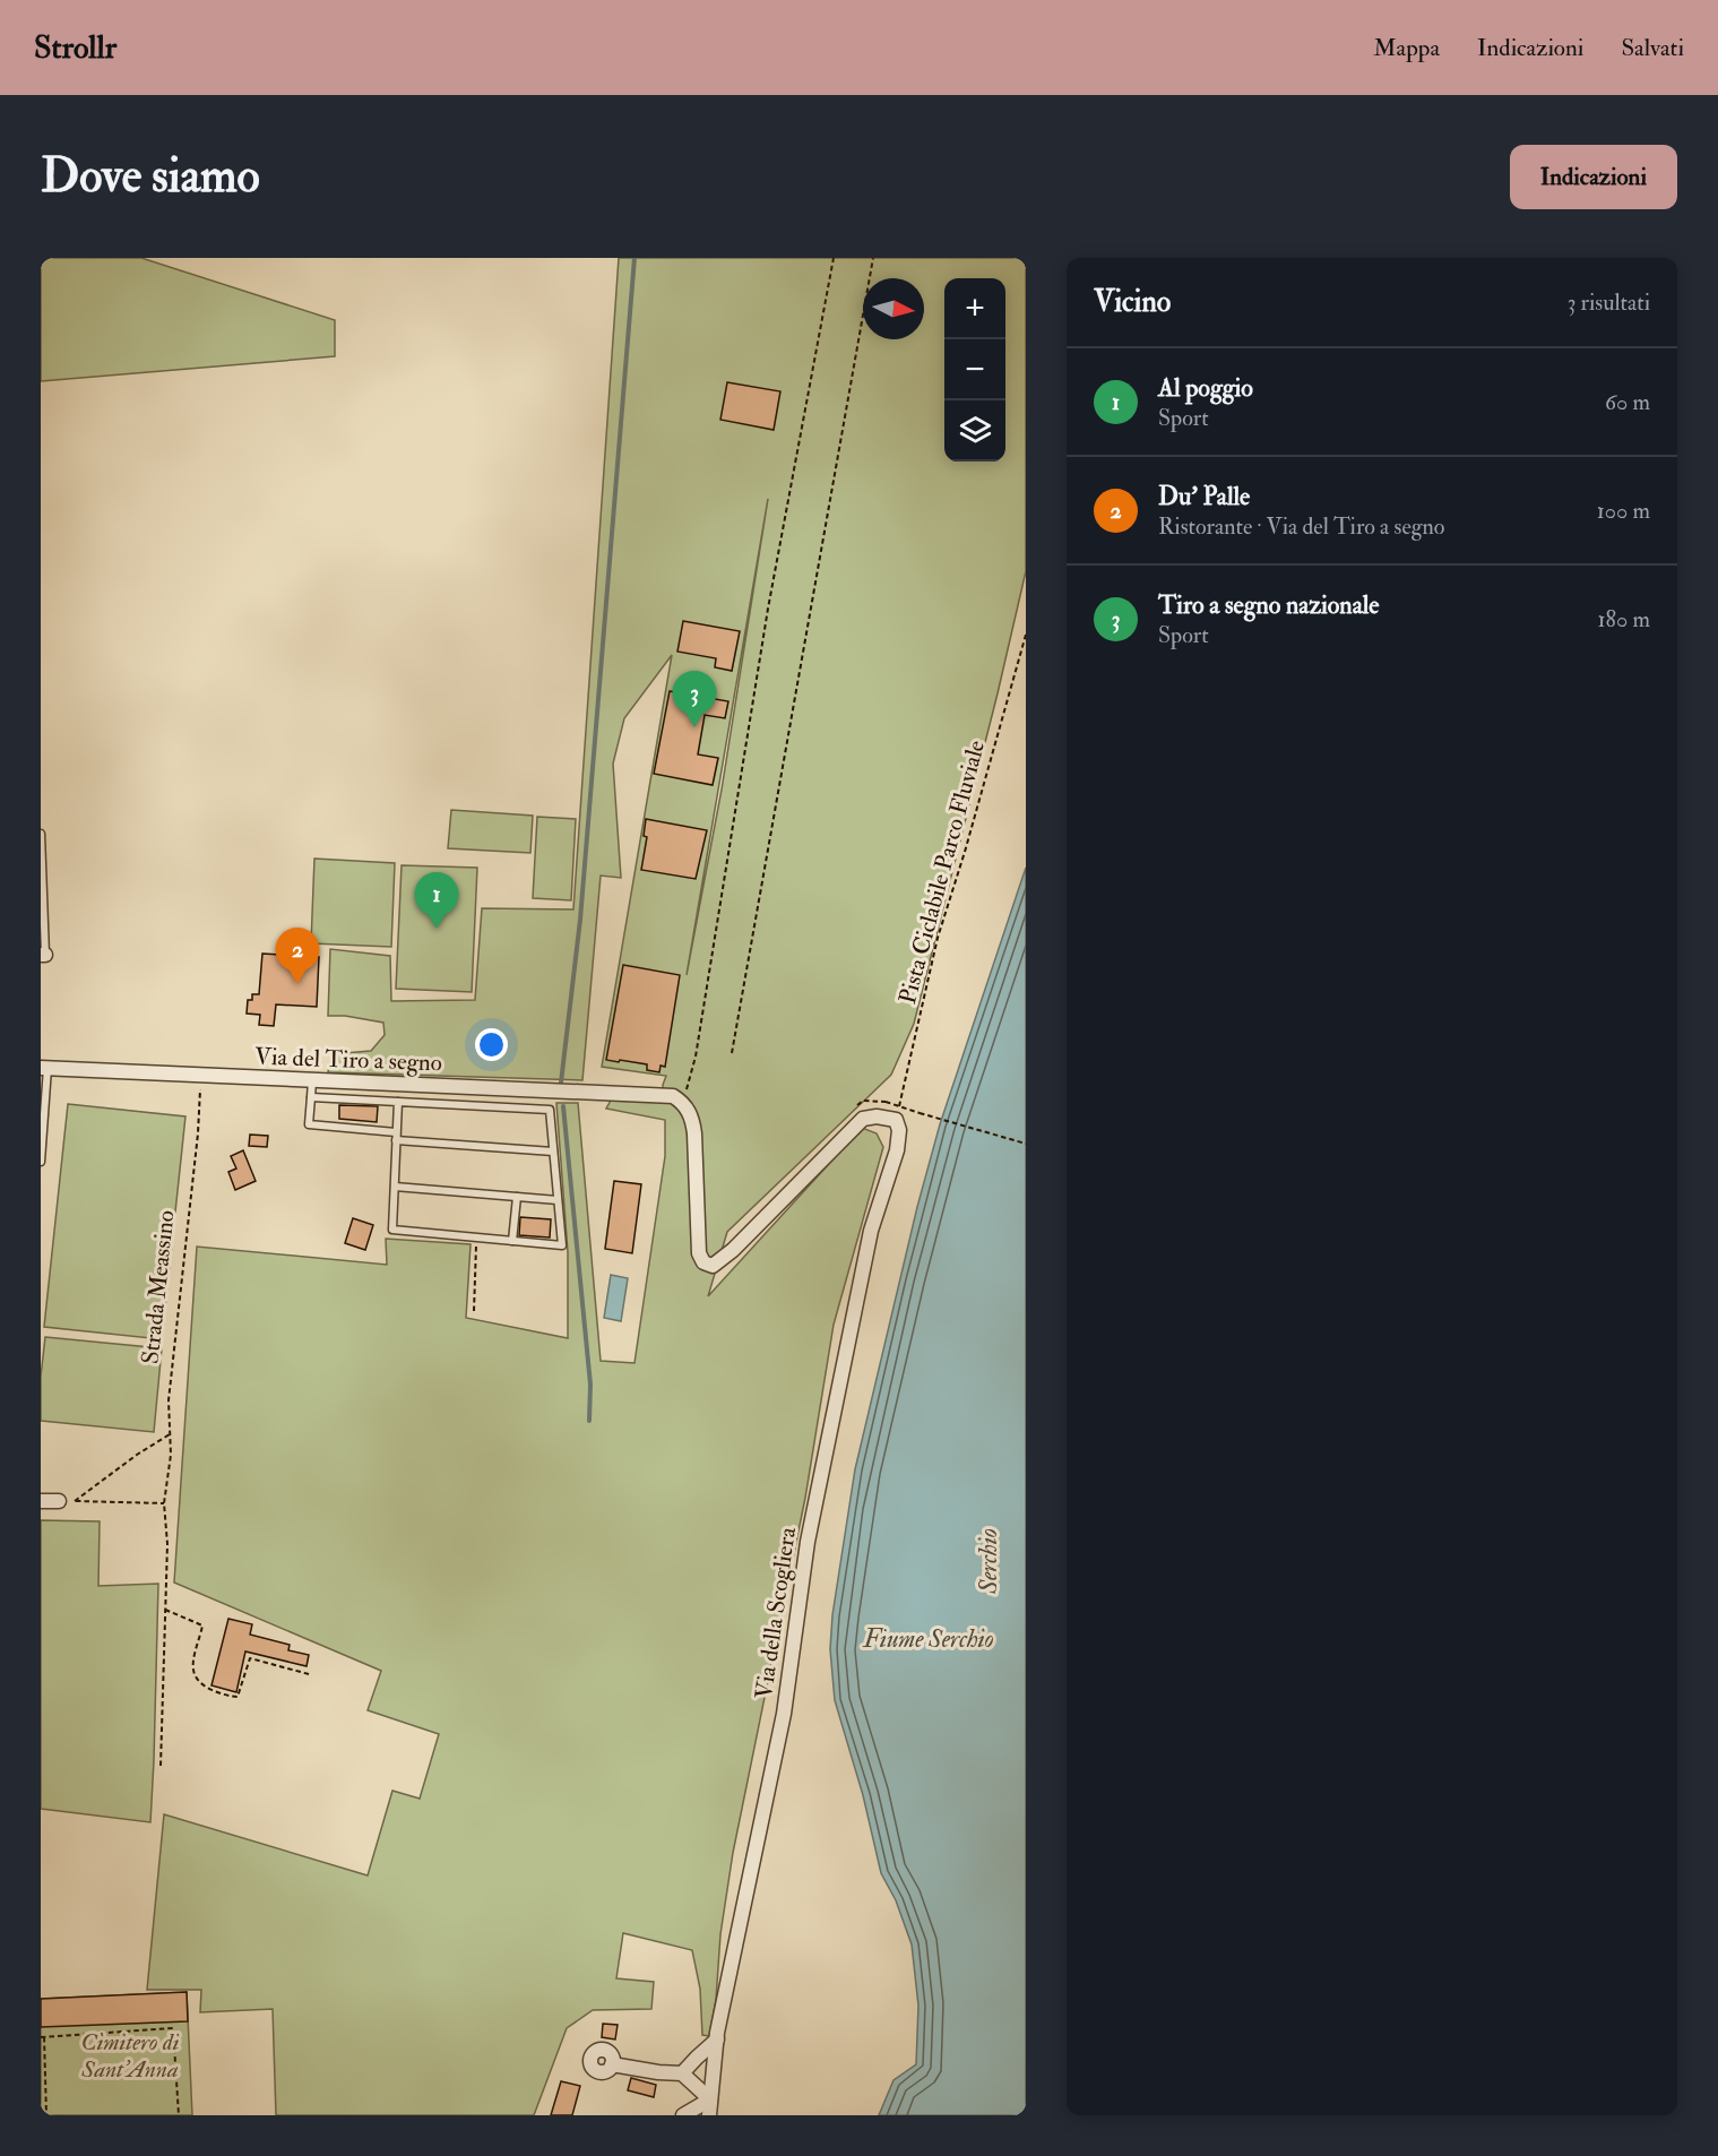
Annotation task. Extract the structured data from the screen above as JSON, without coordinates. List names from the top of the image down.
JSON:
{
  "streets": {
    "street": ["Via del Tiro a segno", "Via della Scogliera"],
    "path": ["Pista Ciclabile Parco Fluviale", "Strada Meassino"]
  },
  "crossings": [
    ["Pista Ciclabile Parco Fluviale", "Via della Scogliera"],
    ["Via del Tiro a segno", "Strada Meassino"]
  ],
  "water": ["Serchio", "Fiume Serchio"],
  "parks": ["Cimitero di Sant'Anna"],
  "north": "right",
  "page": {
    "header": "Strollr",
    "nav": ["Mappa", "Indicazioni", "Salvati"],
    "buttons": "Indicazioni",
    "title": "Dove siamo",
    "heading": ["Vicino", "3 risultati"],
    "map_buttons": ["+", "−"],
    "list": [
      {
        "mark": "1",
        "name": "Al poggio",
        "note": "Sport",
        "value": "60 m"
      },
      {
        "mark": "2",
        "name": "Du' Palle",
        "note": "Ristorante · Via del Tiro a segno",
        "value": "100 m"
      },
      {
        "mark": "3",
        "name": "Tiro a segno nazionale",
        "note": "Sport",
        "value": "180 m"
      }
    ],
    "pins": ["3", "1", "2"]
  }
}
